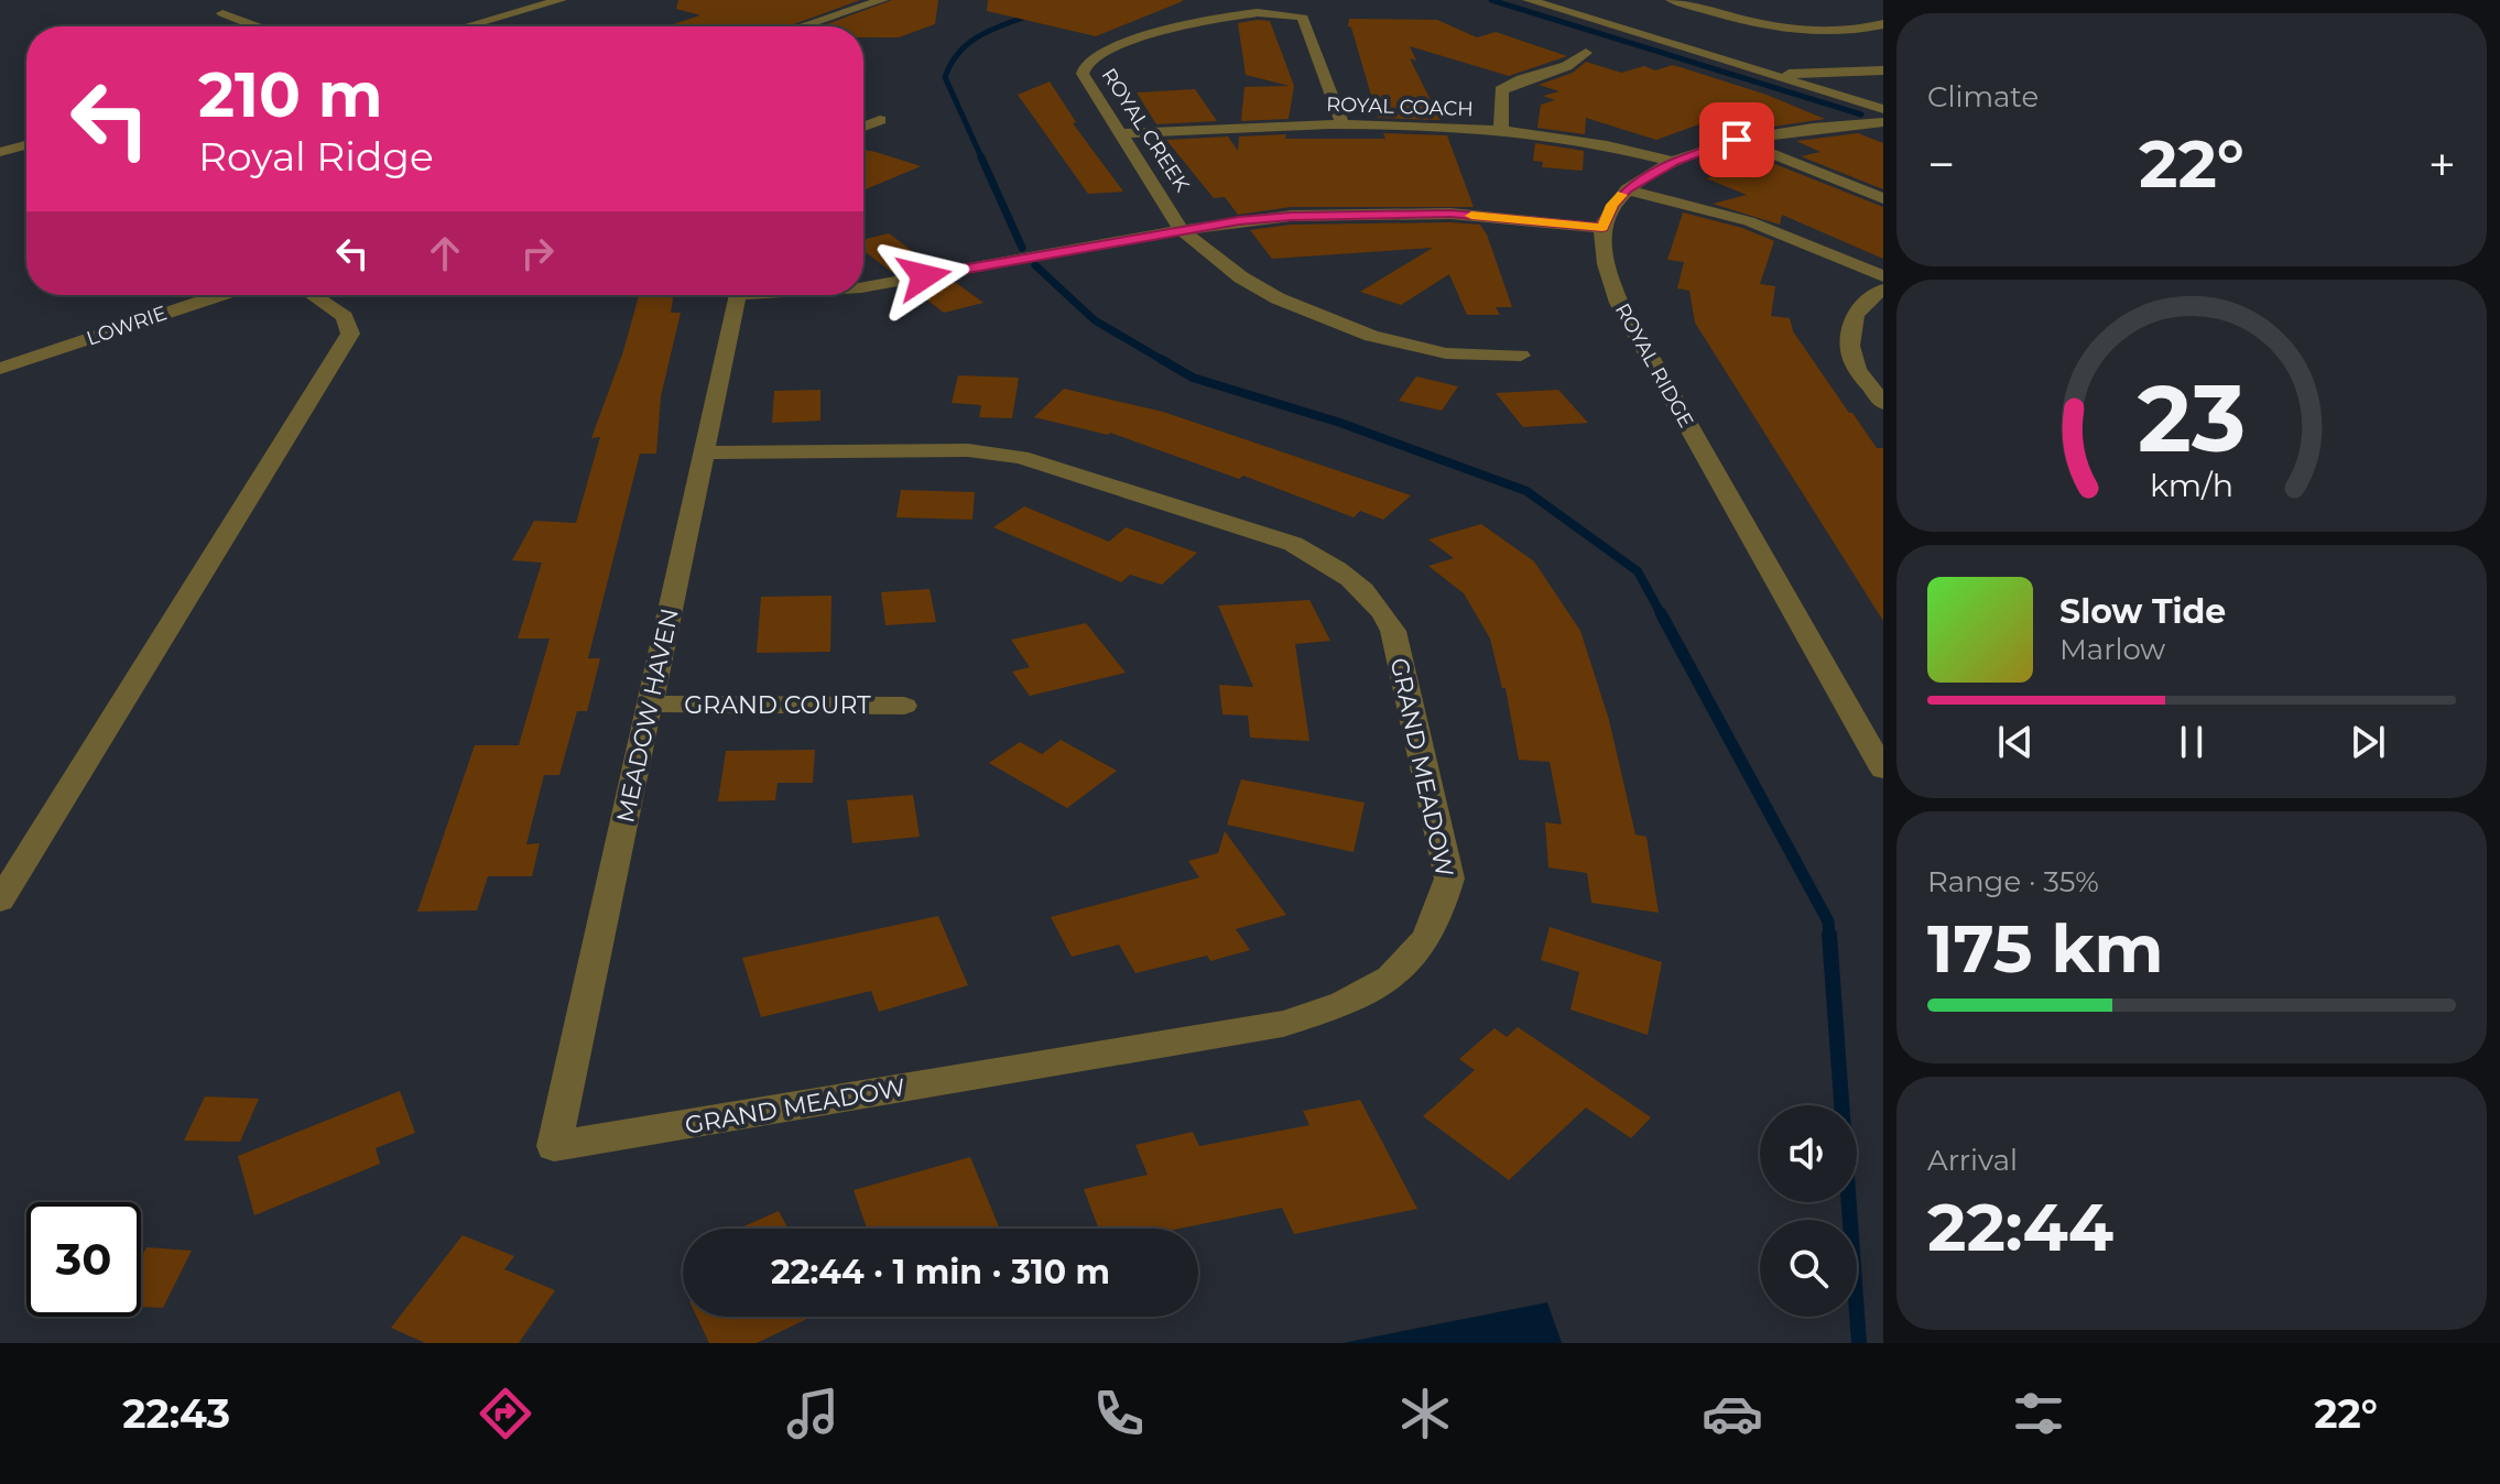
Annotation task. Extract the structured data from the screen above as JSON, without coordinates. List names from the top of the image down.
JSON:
{
  "streets": {
    "street": [
      "ROYAL COACH",
      "ROYAL CREEK",
      "LOWRIE",
      "ROYAL RIDGE",
      "GRAND COURT",
      "MEADOW HAVEN",
      "GRAND MEADOW"
    ]
  },
  "crossings": [
    ["ROYAL COACH", "ROYAL CREEK"],
    ["GRAND COURT", "MEADOW HAVEN"],
    ["MEADOW HAVEN", "GRAND MEADOW"]
  ],
  "page": {
    "tile": [
      "Climate",
      ["Range · 35%", "175 km"],
      ["Arrival", "22:44"]
    ],
    "turn": ["210 m", "Royal Ridge"],
    "heat": ["−", "22°", "+"],
    "song": ["Slow Tide", "Marlow"],
    "limit": "30",
    "trip": "22:44 · 1 min · 310 m",
    "tabs": ["22:43", "22°"],
    "gauge": ["23", "km/h"]
  }
}
